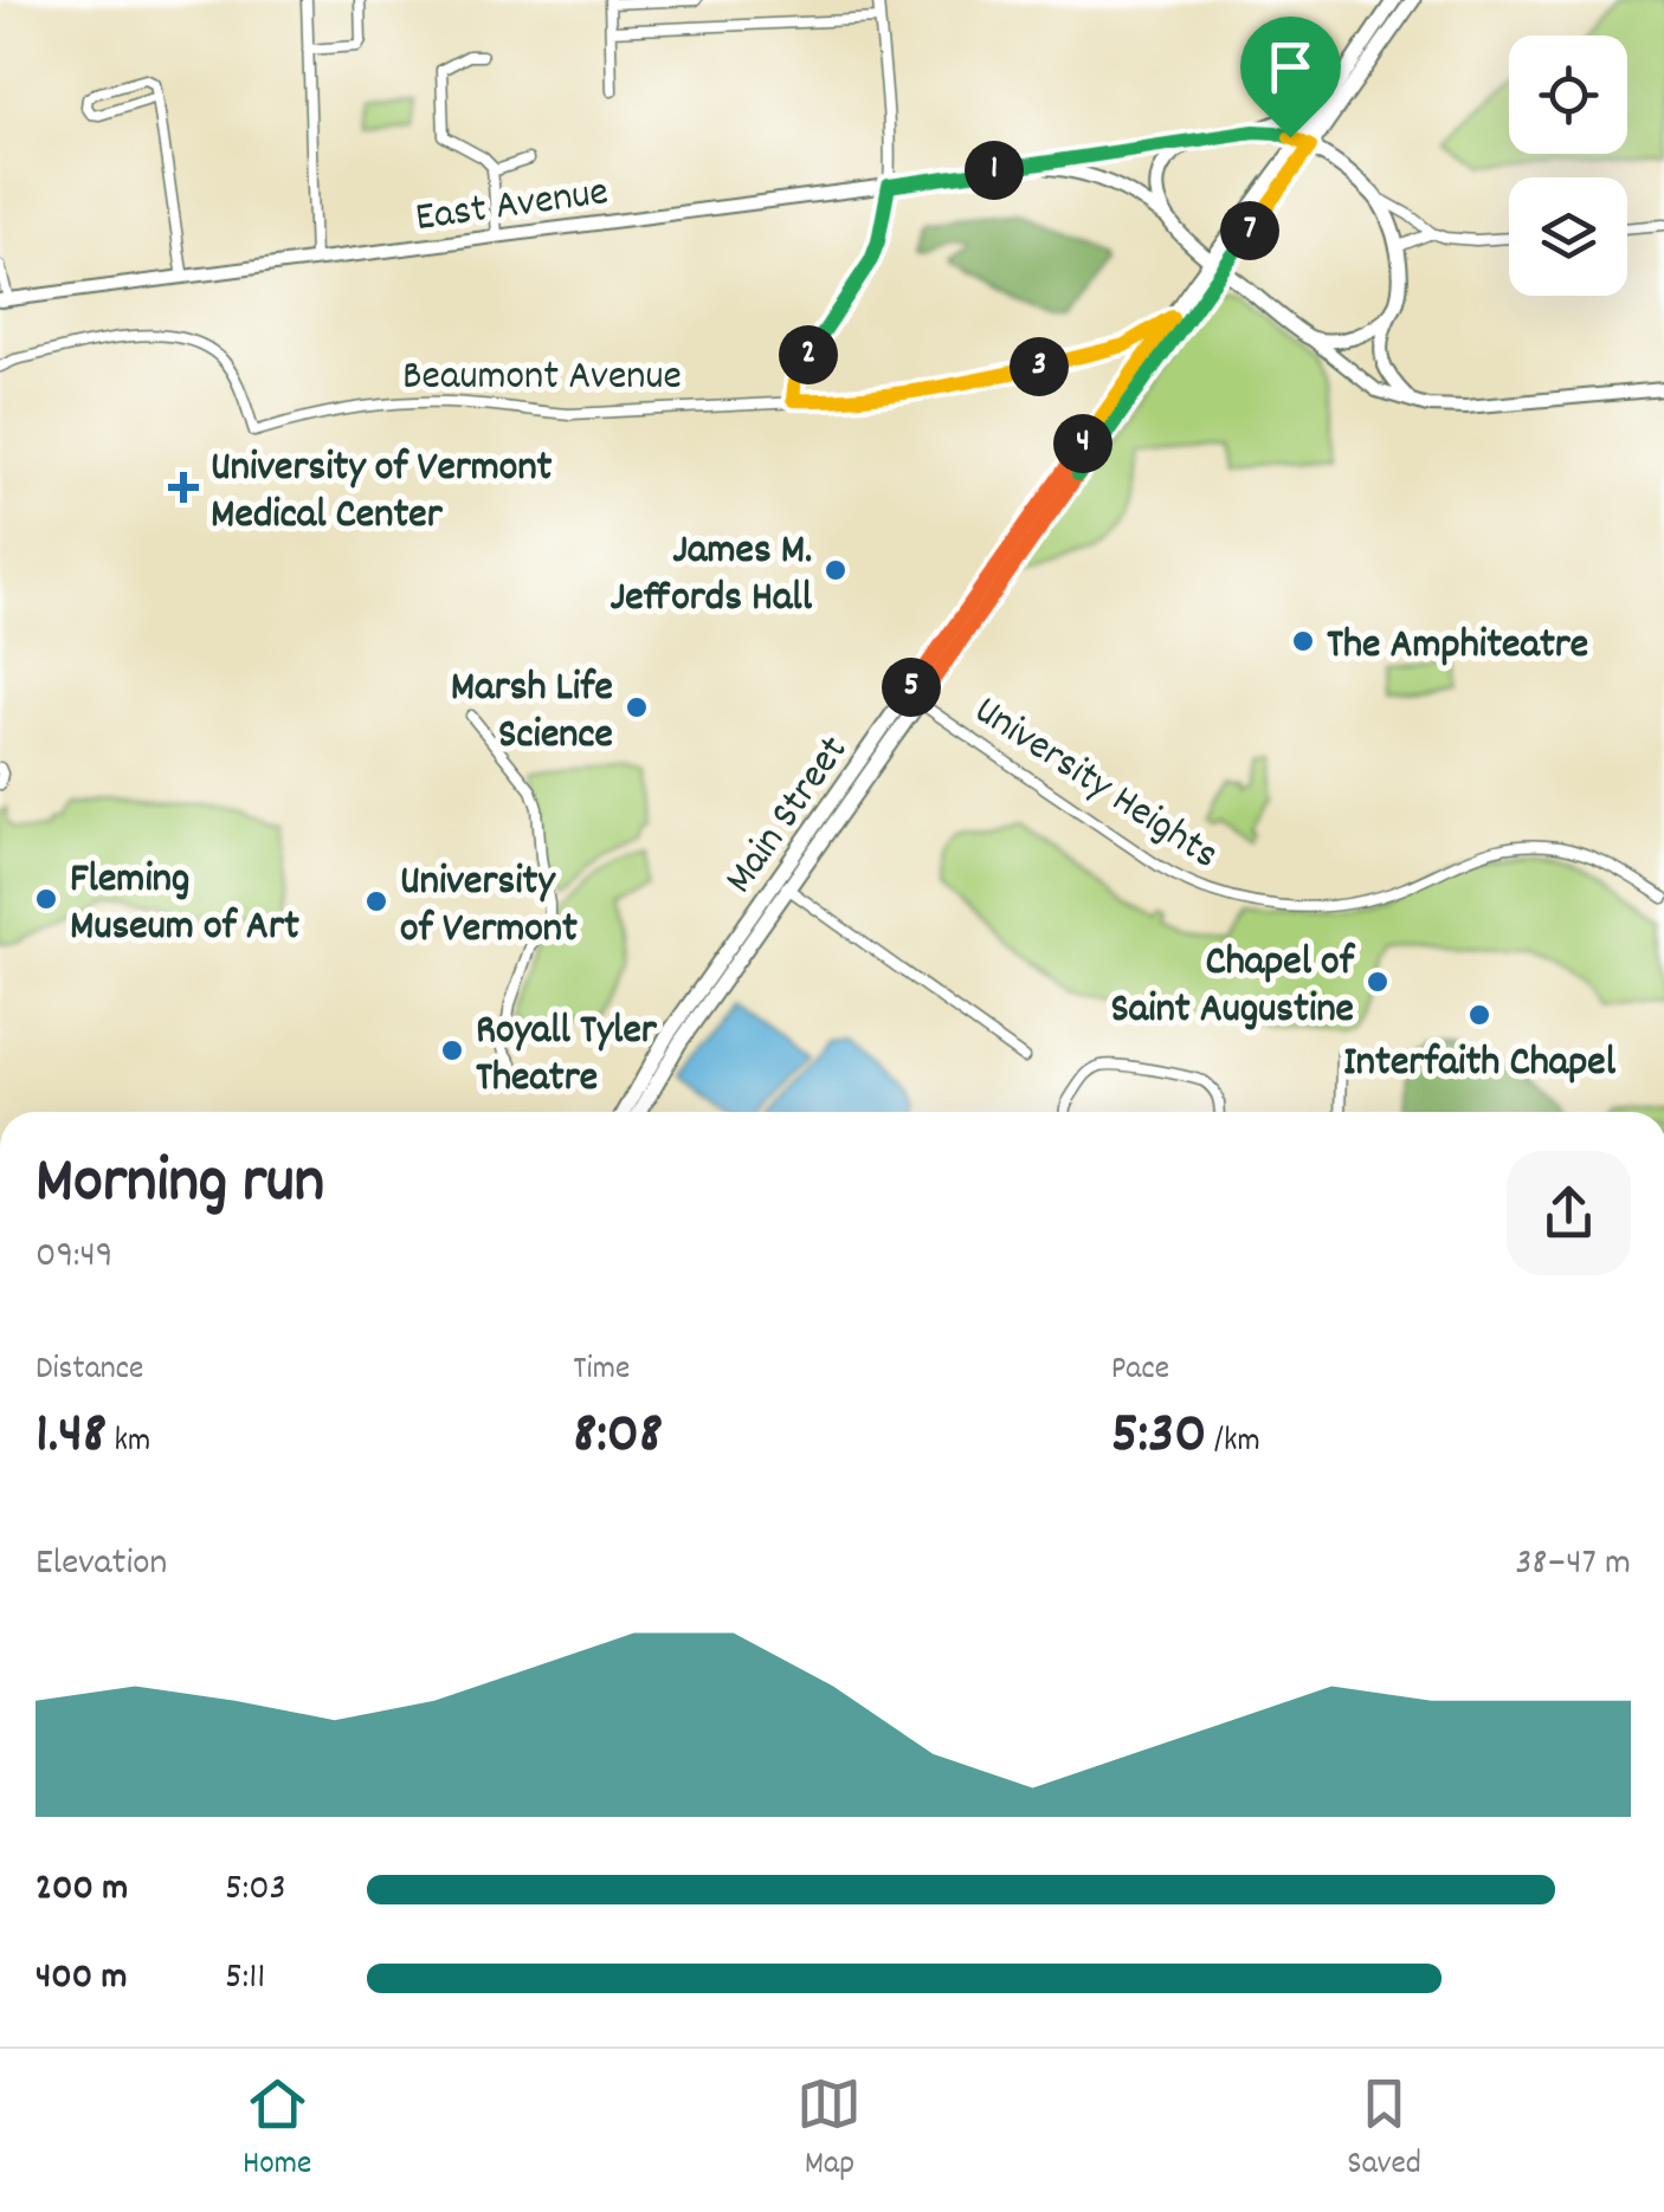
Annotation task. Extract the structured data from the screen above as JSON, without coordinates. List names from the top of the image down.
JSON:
{
  "streets": {
    "main road": ["East Avenue", "Main Street"],
    "street": ["Beaumont Avenue", "University Heights"]
  },
  "crossings": [
    ["East Avenue", "Main Street"],
    ["Beaumont Avenue", "Main Street"],
    ["University Heights", "Main Street"]
  ],
  "places": {
    "health": ["University of Vermont Medical Center"],
    "other": [
      "James M. Jeffords Hall",
      "The Amphiteatre",
      "Marsh Life Science",
      "Fleming Museum of Art",
      "University of Vermont",
      "Chapel of Saint Augustine",
      "Interfaith Chapel",
      "Royall Tyler Theatre"
    ]
  },
  "page": {
    "pins": [
      "1",
      "7",
      "2",
      "3",
      "4",
      "5"
    ],
    "heading": ["Morning run", "09:49"],
    "stats": [
      ["Distance", "1.48 km"],
      ["Time", "8:08"],
      ["Pace", "5:30 /km"]
    ],
    "chart": ["Elevation", "38–47 m"],
    "list": [
      {
        "name": "200 m",
        "note": "5:03"
      },
      {
        "name": "400 m",
        "note": "5:11"
      }
    ],
    "tabs": ["Home", "Map", "Saved"]
  }
}
